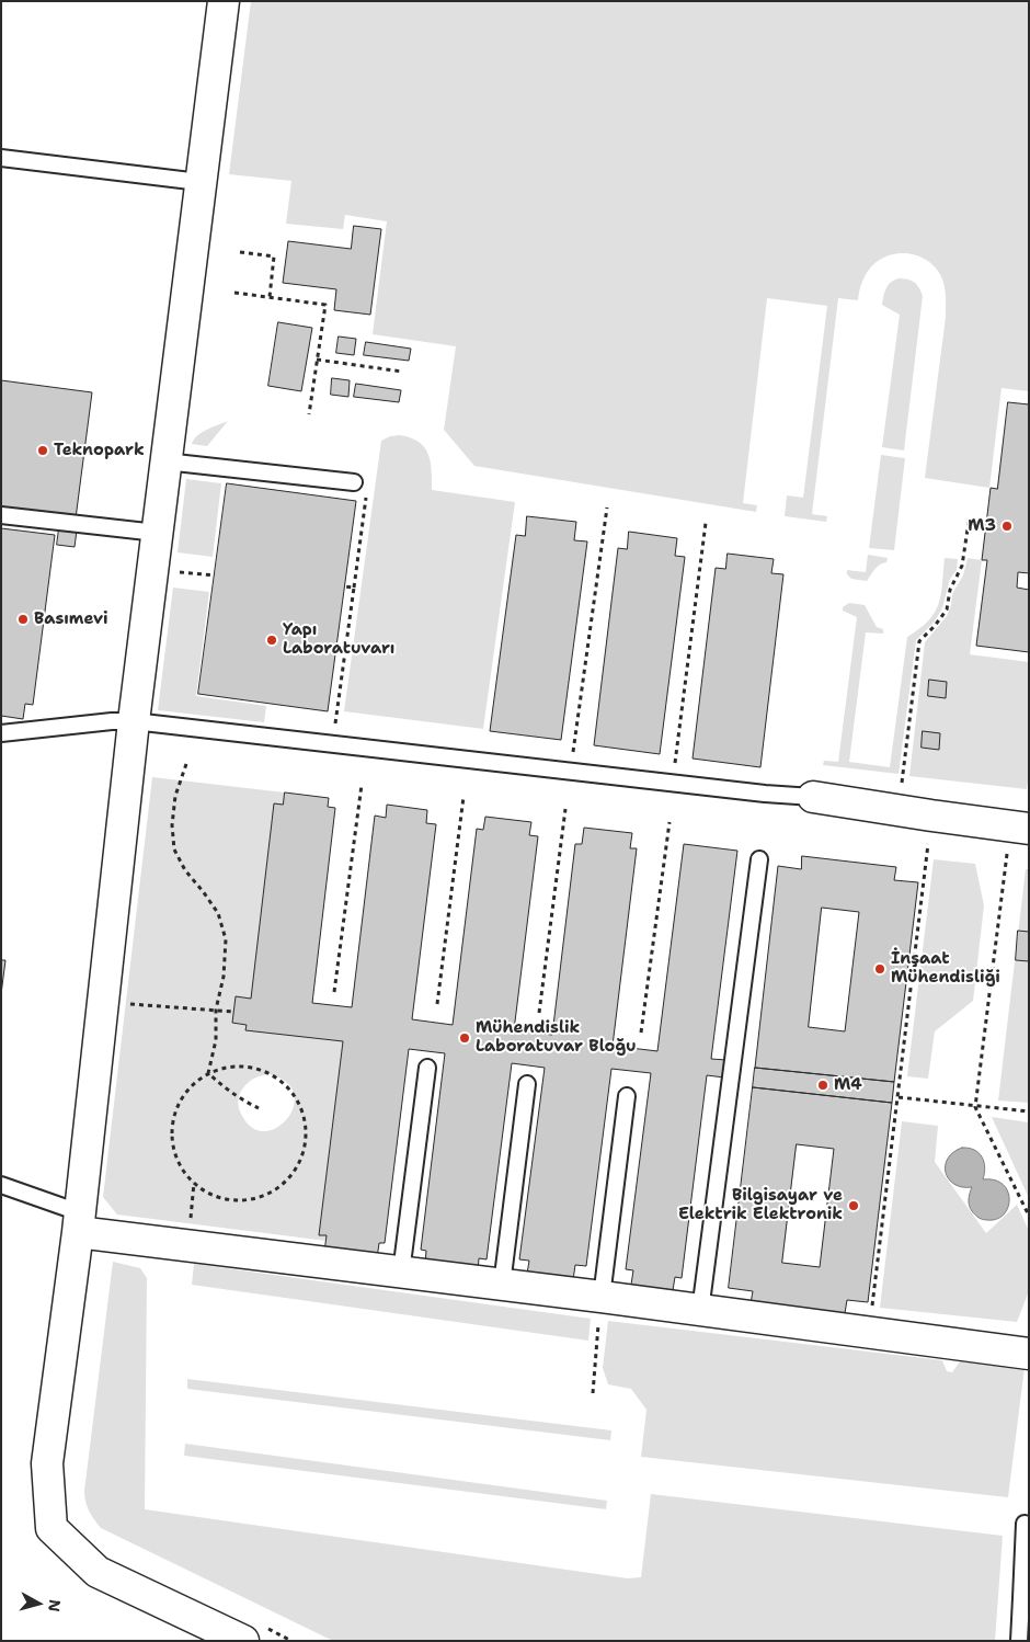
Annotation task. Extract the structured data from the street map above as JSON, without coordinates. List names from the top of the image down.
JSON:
{
  "places": [
    "Teknopark",
    "M3",
    "Basımevi",
    "Yapı Laboratuvarı",
    "İnşaat Mühendisliği",
    "Mühendislik Laboratuvar Bloğu",
    "M4",
    "Bilgisayar ve Elektrik Elektronik"
  ],
  "north": "right"
}
